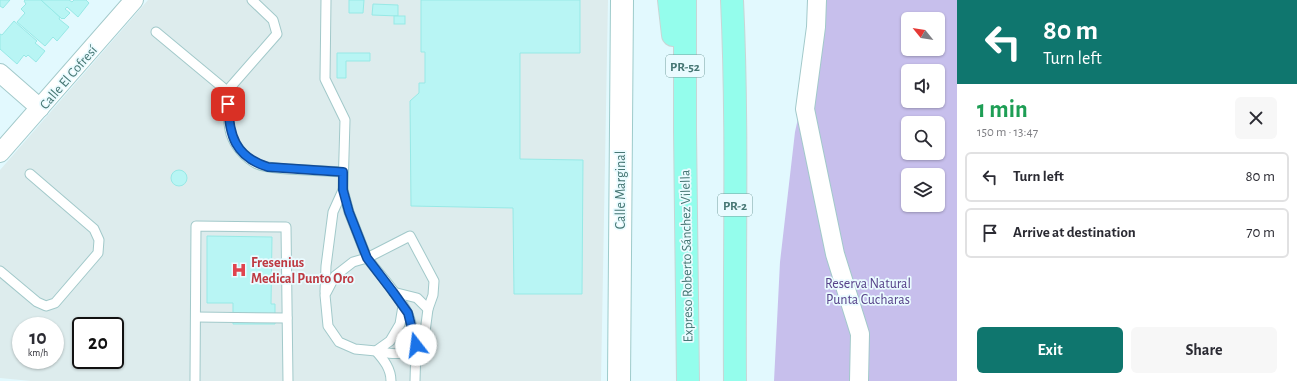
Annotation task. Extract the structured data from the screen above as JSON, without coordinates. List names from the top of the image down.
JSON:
{
  "streets": {
    "highway": ["PR-52", "PR-2", "Expreso Roberto Sánchez Vilella"],
    "street": ["Calle El Cofresí", "Calle Marginal"]
  },
  "crossings": [
    ["PR-52", "Expreso Roberto Sánchez Vilella"]
  ],
  "parks": ["Reserva Natural Punta Cucharas"],
  "places": {
    "hospital": ["Fresenius Medical Punto Oro"]
  },
  "north": "top left",
  "page": {
    "turn": ["80 m", "Turn left"],
    "heading": ["1 min", "150 m · 13:47"],
    "list": [
      {
        "name": "Turn left",
        "value": "80 m"
      },
      {
        "name": "Arrive at destination",
        "value": "70 m"
      }
    ],
    "speed": "10 km/h",
    "limit": "20",
    "buttons": ["Exit", "Share"]
  }
}
